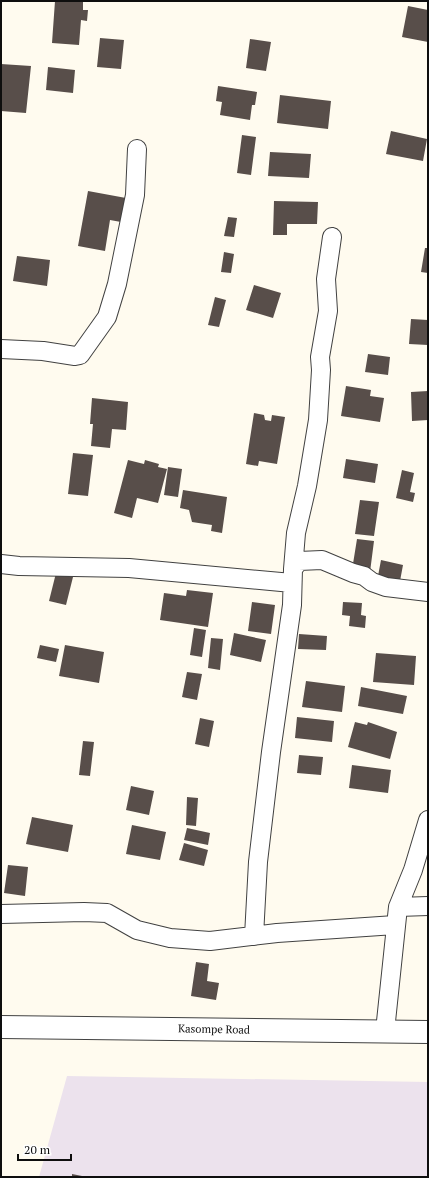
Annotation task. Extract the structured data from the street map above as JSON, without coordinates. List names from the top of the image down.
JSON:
{
  "streets": {
    "street": ["Kasompe Road"]
  },
  "scale_bar": "20 m"
}
